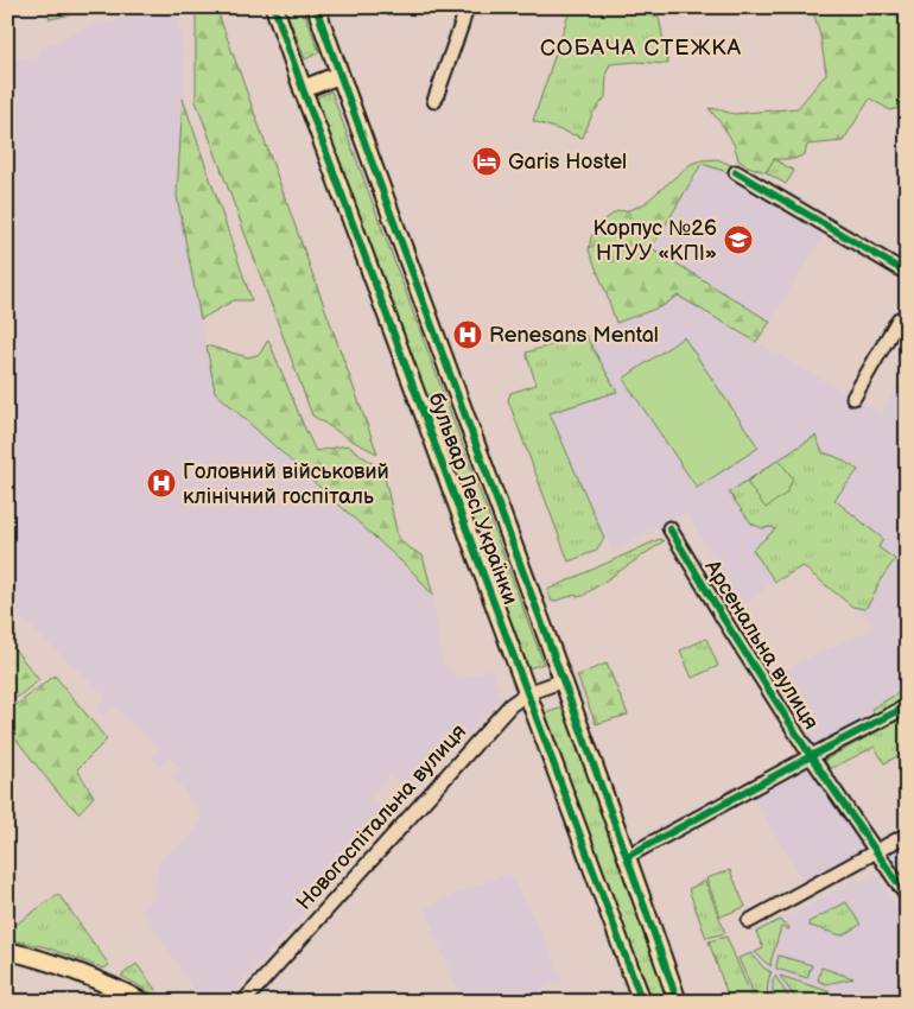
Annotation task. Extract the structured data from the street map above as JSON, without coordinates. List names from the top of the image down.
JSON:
{
  "streets": {
    "main road": ["бульвар Лесі Українки"],
    "street": ["Арсенальна вулиця", "Новогоспітальна вулиця"]
  },
  "crossings": [
    ["бульвар Лесі Українки", "Новогоспітальна вулиця"]
  ],
  "districts": ["СОБАЧА СТЕЖКА"],
  "places": {
    "hotel": ["Garis Hostel"],
    "school or university": ["Корпус №26 НТУУ «КПІ»"],
    "hospital": ["Renesans Mental", "Головний військовий клінічний госпіталь"]
  }
}
